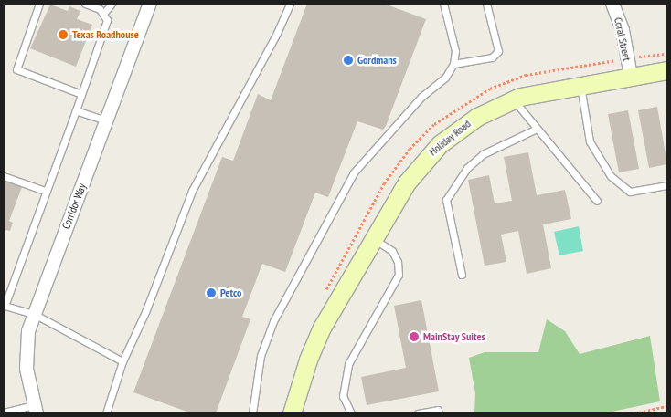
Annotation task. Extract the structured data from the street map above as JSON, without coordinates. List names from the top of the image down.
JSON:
{
  "streets": {
    "street": ["Coral Street", "Holiday Road", "Corridor Way"]
  },
  "crossings": [
    ["Coral Street", "Holiday Road"]
  ],
  "places": [
    "Texas Roadhouse",
    "Gordmans",
    "Petco",
    "MainStay Suites"
  ]
}
